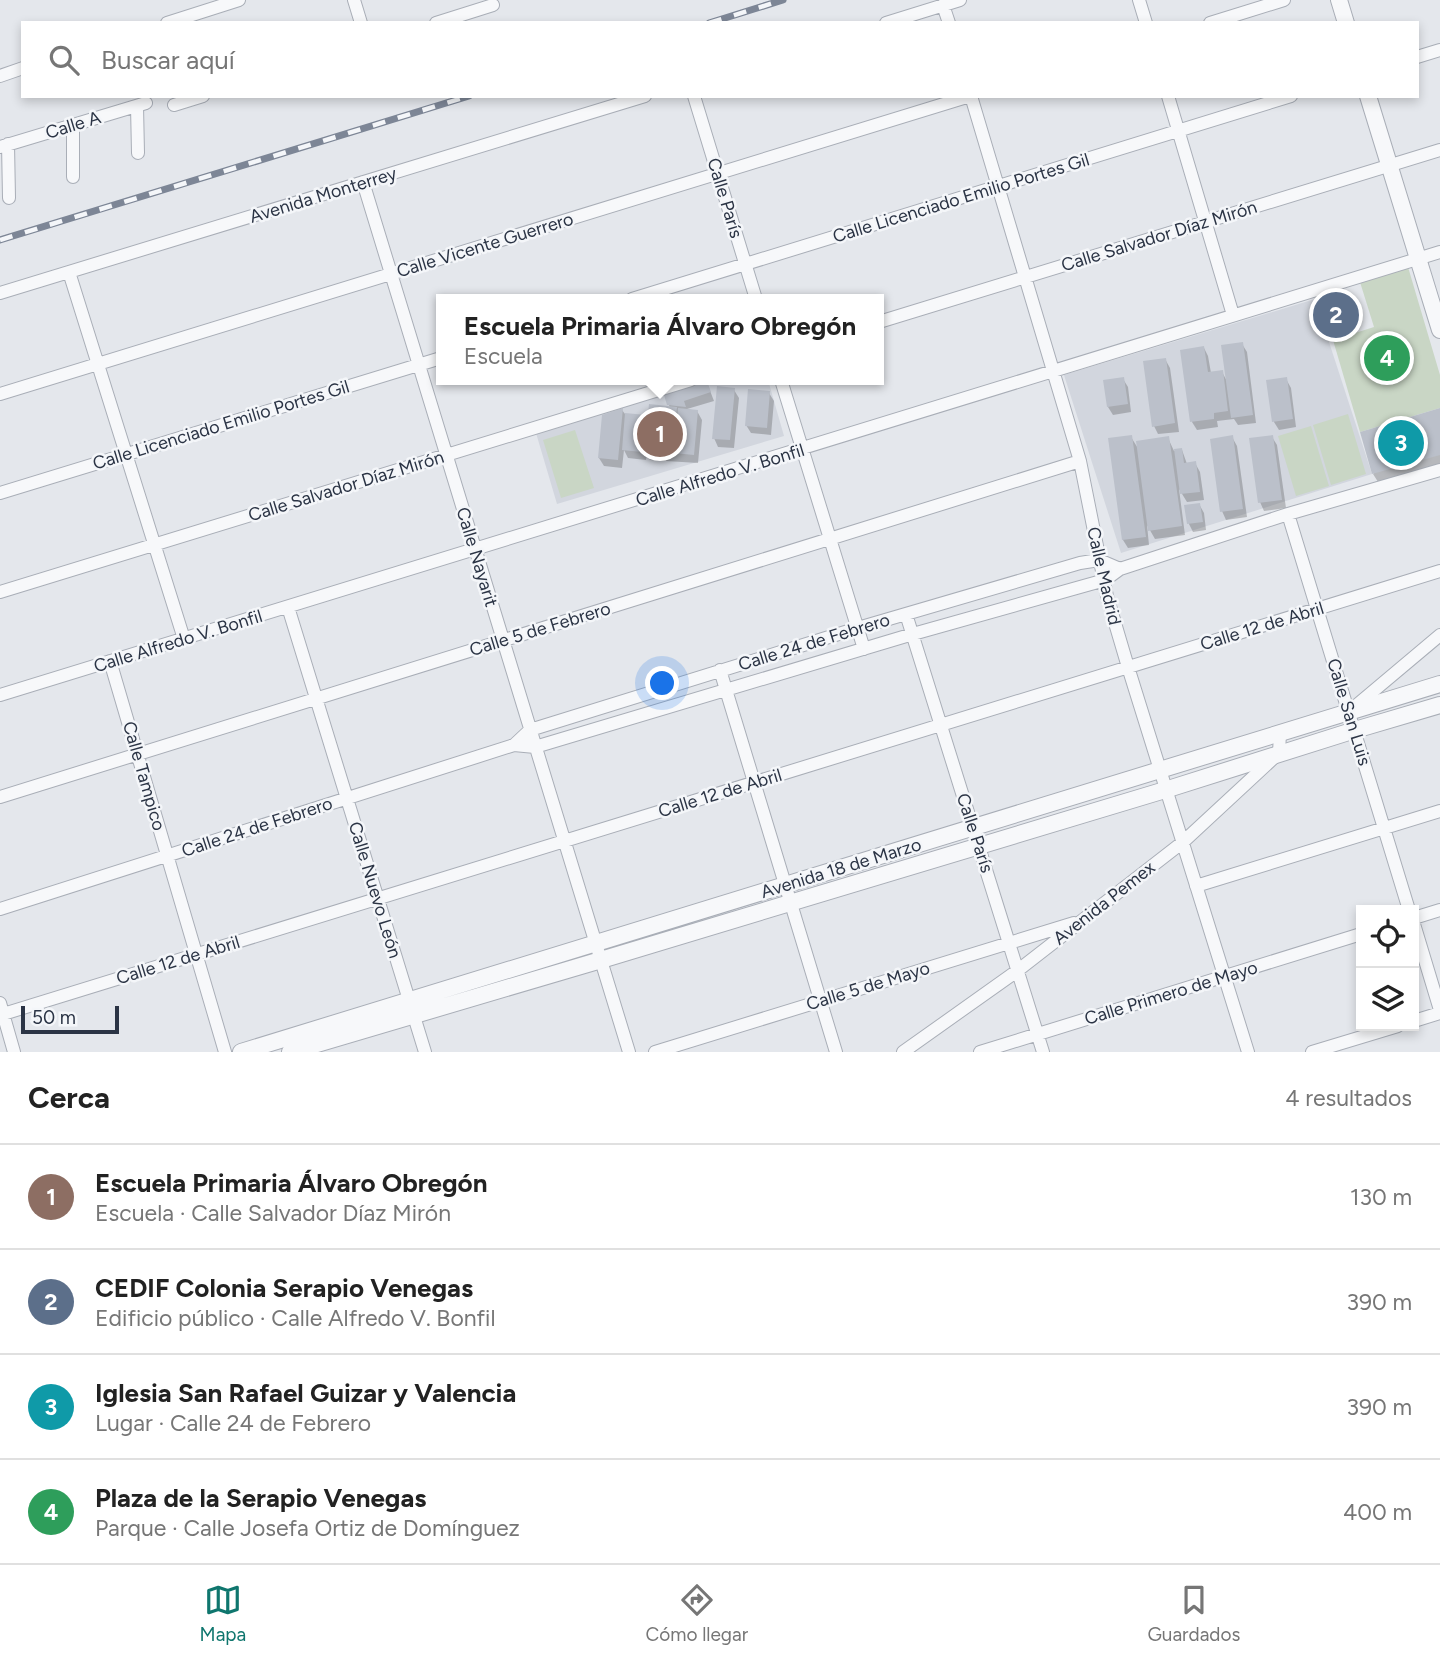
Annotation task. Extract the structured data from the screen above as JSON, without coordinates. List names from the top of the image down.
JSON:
{
  "streets": {
    "street": [
      "Calle A",
      "Avenida Monterrey",
      "Calle París",
      "Calle Licenciado Emilio Portes Gil",
      "Calle Salvador Díaz Mirón",
      "Calle Vicente Guerrero",
      "Calle Alfredo V. Bonfil",
      "Calle Nayarit",
      "Calle Madrid",
      "Calle 12 de Abril",
      "Calle 5 de Febrero",
      "Calle 24 de Febrero",
      "Calle San Luis",
      "Calle Tampico",
      "Avenida 18 de Marzo",
      "Calle Nuevo León",
      "Avenida Pemex",
      "Calle 5 de Mayo",
      "Calle Primero de Mayo"
    ]
  },
  "crossings": [
    ["Avenida Monterrey", "Calle Nayarit"],
    ["Calle París", "Calle Licenciado Emilio Portes Gil"],
    ["Calle París", "Calle Vicente Guerrero"],
    ["Calle París", "Calle 12 de Abril"],
    ["Calle París", "Calle 24 de Febrero"],
    ["Calle París", "Avenida 18 de Marzo"],
    ["Calle París", "Avenida Pemex"],
    ["Calle París", "Calle 5 de Mayo"],
    ["Calle París", "Calle Primero de Mayo"],
    ["Calle Licenciado Emilio Portes Gil", "Calle Nayarit"],
    ["Calle Licenciado Emilio Portes Gil", "Calle Madrid"],
    ["Calle Salvador Díaz Mirón", "Calle Nayarit"],
    ["Calle Salvador Díaz Mirón", "Calle Madrid"],
    ["Calle Vicente Guerrero", "Calle Nayarit"],
    ["Calle Alfredo V. Bonfil", "Calle Nayarit"],
    ["Calle Alfredo V. Bonfil", "Calle Madrid"],
    ["Calle Alfredo V. Bonfil", "Calle Tampico"],
    ["Calle Alfredo V. Bonfil", "Calle Nuevo León"],
    ["Calle Nayarit", "Calle 12 de Abril"],
    ["Calle Nayarit", "Calle 5 de Febrero"],
    ["Calle Nayarit", "Calle 24 de Febrero"],
    ["Calle Nayarit", "Avenida 18 de Marzo"],
    ["Calle Madrid", "Calle 12 de Abril"],
    ["Calle Madrid", "Calle 5 de Febrero"],
    ["Calle Madrid", "Calle 24 de Febrero"],
    ["Calle Madrid", "Avenida 18 de Marzo"],
    ["Calle Madrid", "Avenida Pemex"],
    ["Calle Madrid", "Calle Primero de Mayo"],
    ["Calle 12 de Abril", "Calle San Luis"],
    ["Calle 12 de Abril", "Calle Tampico"],
    ["Calle 12 de Abril", "Calle Nuevo León"],
    ["Calle 5 de Febrero", "Calle Tampico"],
    ["Calle 5 de Febrero", "Calle Nuevo León"],
    ["Calle 24 de Febrero", "Calle San Luis"],
    ["Calle 24 de Febrero", "Calle Tampico"],
    ["Calle 24 de Febrero", "Calle Nuevo León"],
    ["Calle San Luis", "Avenida 18 de Marzo"],
    ["Avenida 18 de Marzo", "Calle Nuevo León"],
    ["Avenida 18 de Marzo", "Avenida Pemex"],
    ["Avenida Pemex", "Calle 5 de Mayo"]
  ],
  "scale_bar": "50 m",
  "page": {
    "search": "Buscar aquí",
    "pins": [
      "2",
      "4",
      "1",
      "3"
    ],
    "popup": ["Escuela Primaria Álvaro Obregón", "Escuela"],
    "scale": "50 m",
    "heading": ["Cerca", "4 resultados"],
    "list": [
      {
        "mark": "1",
        "name": "Escuela Primaria Álvaro Obregón",
        "note": "Escuela · Calle Salvador Díaz Mirón",
        "value": "130 m"
      },
      {
        "mark": "2",
        "name": "CEDIF Colonia Serapio Venegas",
        "note": "Edificio público · Calle Alfredo V. Bonfil",
        "value": "390 m"
      },
      {
        "mark": "3",
        "name": "Iglesia San Rafael Guizar y Valencia",
        "note": "Lugar · Calle 24 de Febrero",
        "value": "390 m"
      },
      {
        "mark": "4",
        "name": "Plaza de la Serapio Venegas",
        "note": "Parque · Calle Josefa Ortiz de Domínguez",
        "value": "400 m"
      }
    ],
    "nav": ["Mapa", "Cómo llegar", "Guardados"]
  }
}
